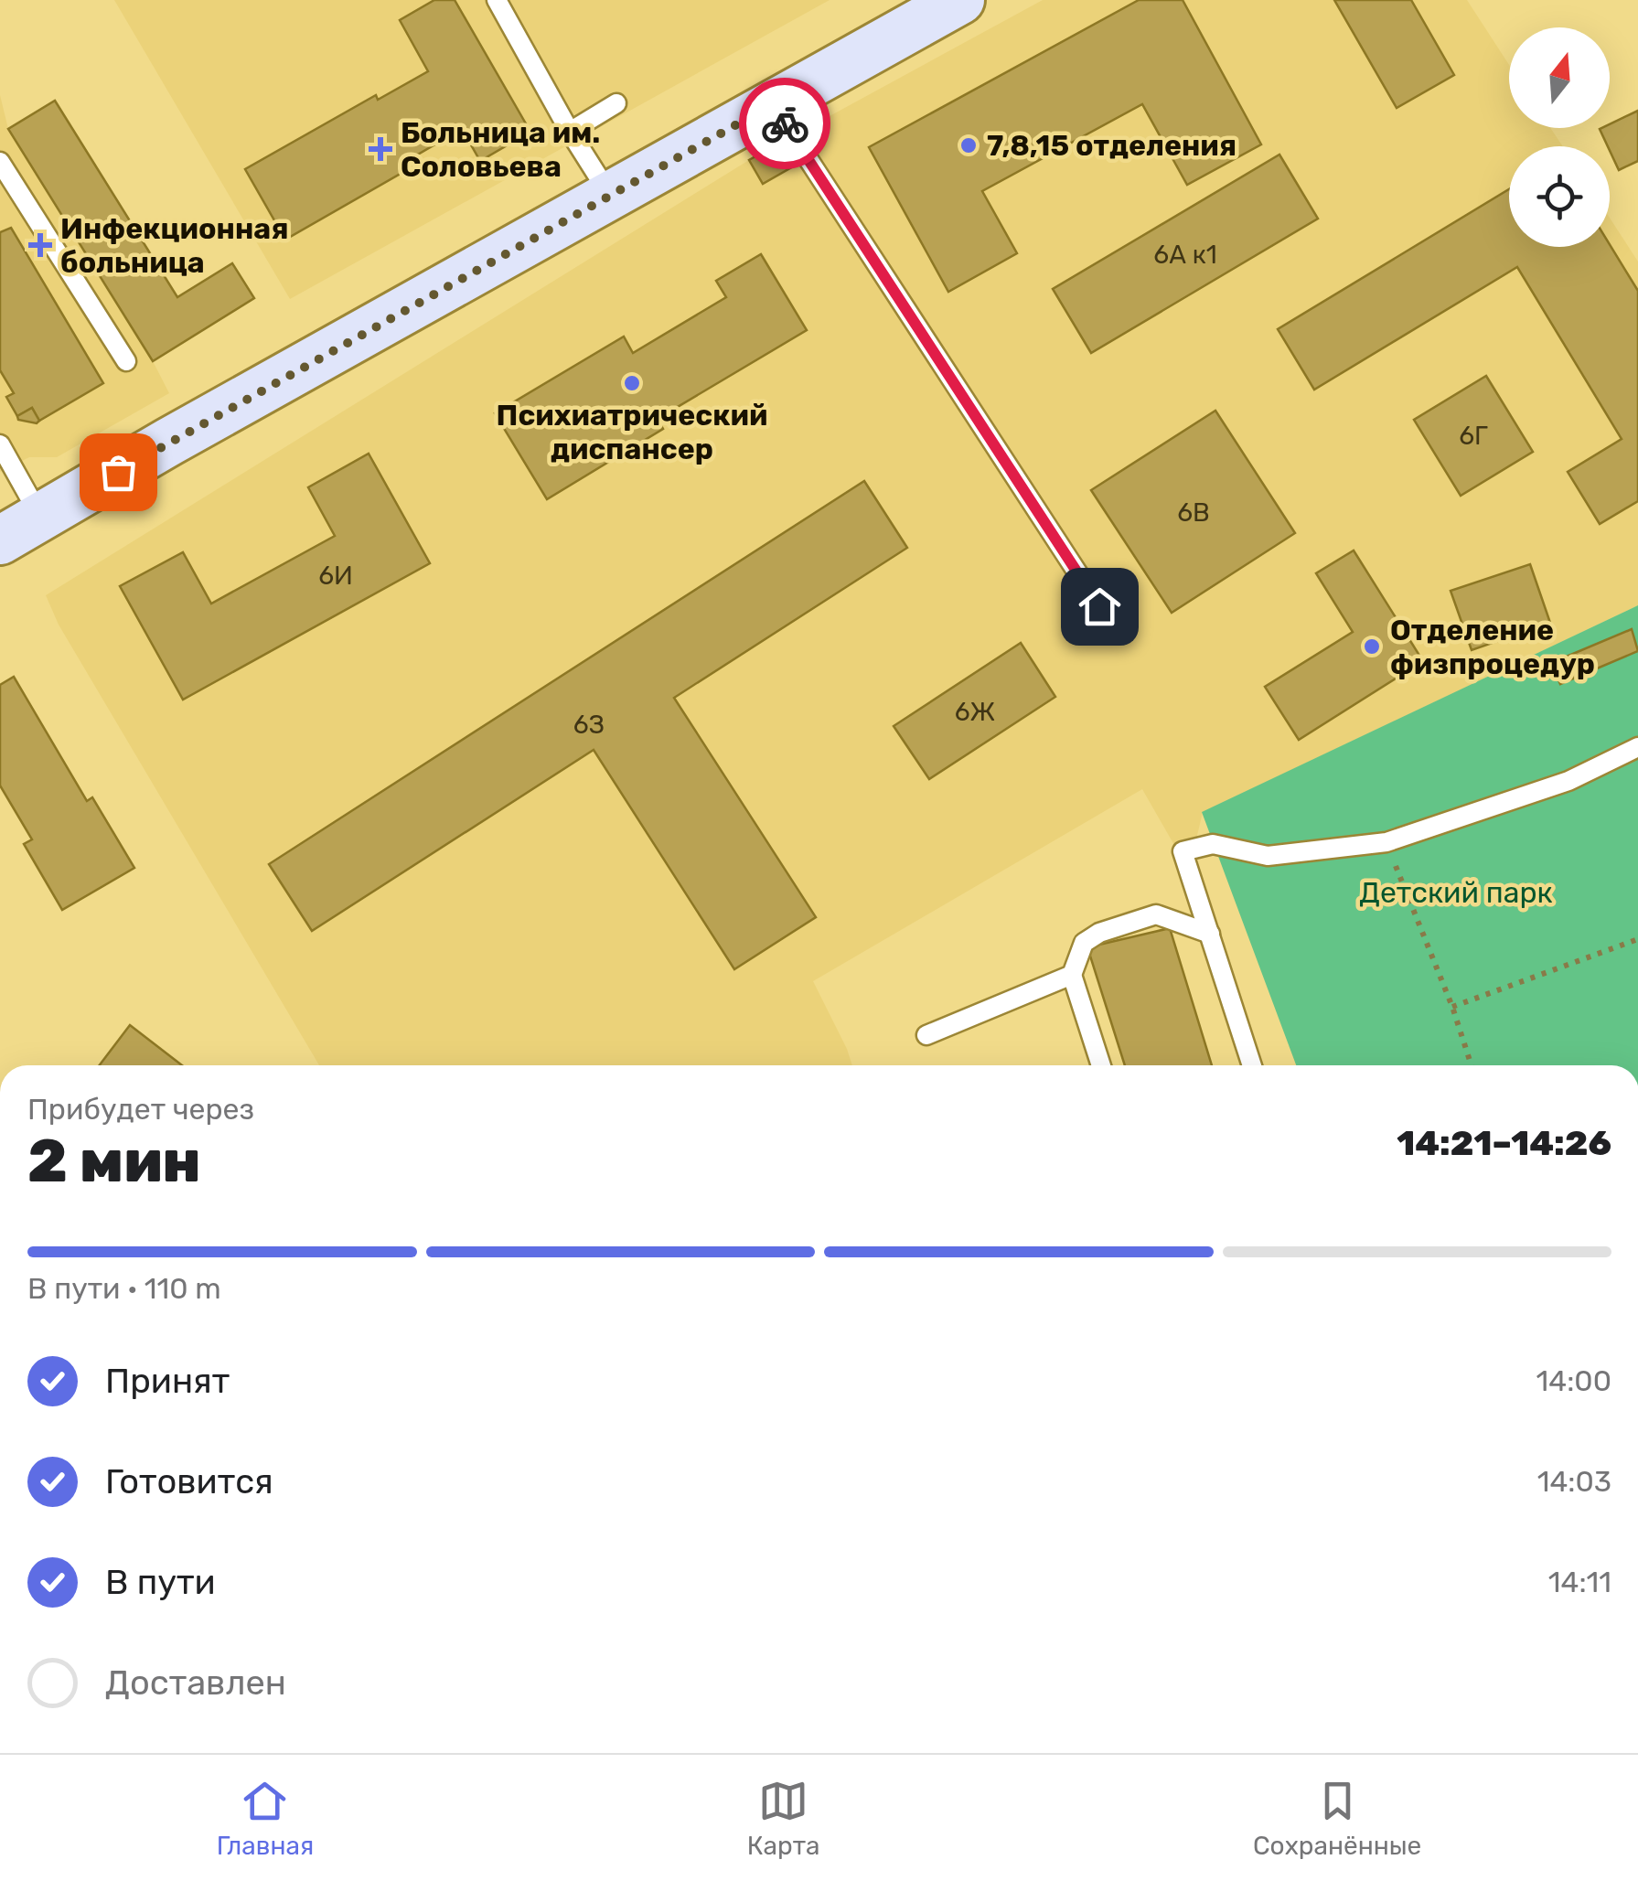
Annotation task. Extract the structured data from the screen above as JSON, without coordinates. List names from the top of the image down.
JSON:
{
  "parks": ["Детский парк"],
  "places": {
    "other": ["7,8,15 отделения", "Психиатрический диспансер", "Отделение физпроцедур"],
    "health": ["Больница им. Соловьева", "Инфекционная больница"]
  },
  "house_numbers": [
    "6А к1",
    "6Г",
    "6В",
    "6И",
    "6Ж",
    "6З"
  ],
  "north": "top",
  "page": {
    "heading": ["2 мин", "Прибудет через", "14:21–14:26"],
    "bar": "В пути · 110 m",
    "list": [
      ["Принят", "14:00"],
      ["Готовится", "14:03"],
      ["В пути", "14:11"],
      "Доставлен"
    ],
    "tabs": ["Главная", "Карта", "Сохранённые"]
  }
}
